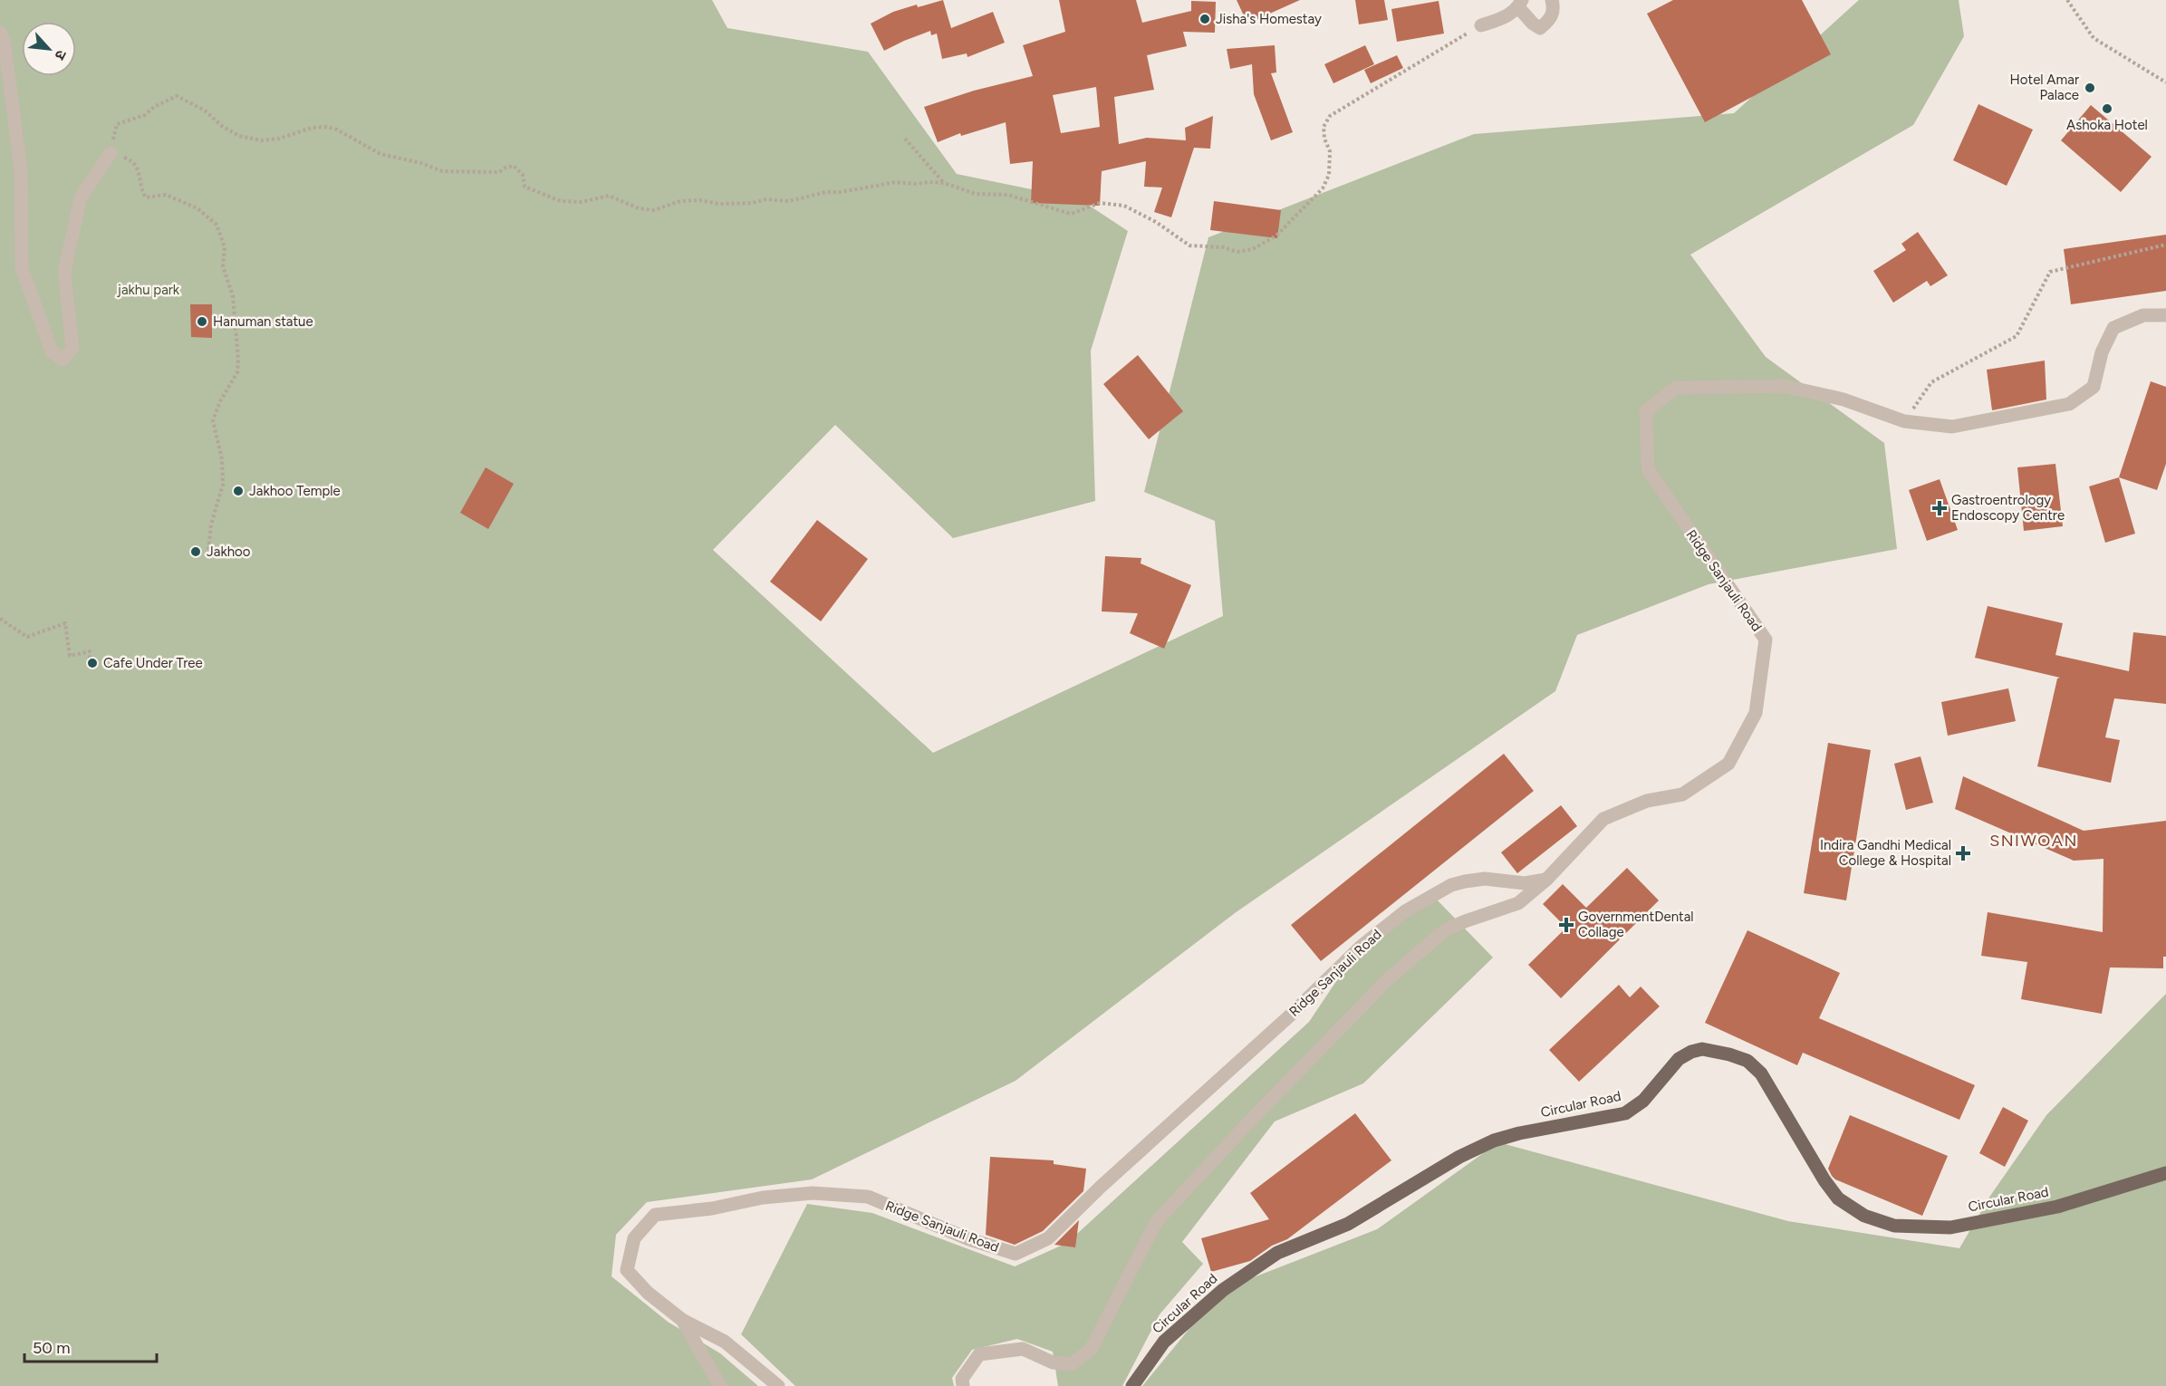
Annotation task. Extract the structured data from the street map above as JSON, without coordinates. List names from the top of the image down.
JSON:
{
  "streets": {
    "main road": ["Circular Road"],
    "street": ["Ridge Sanjauli Road"]
  },
  "districts": ["SNIWOAN"],
  "parks": ["jakhu park"],
  "places": {
    "other": [
      "Jisha's Homestay",
      "Hotel Amar Palace",
      "Ashoka Hotel",
      "Hanuman statue",
      "Jakhoo Temple",
      "Jakhoo",
      "Cafe Under Tree"
    ],
    "health": ["Gastroentrology Endoscopy Centre", "Indira Gandhi Medical College & Hospital", "GovernmentDental Collage"]
  },
  "scale_bar": "50 m",
  "north": "bottom right"
}
